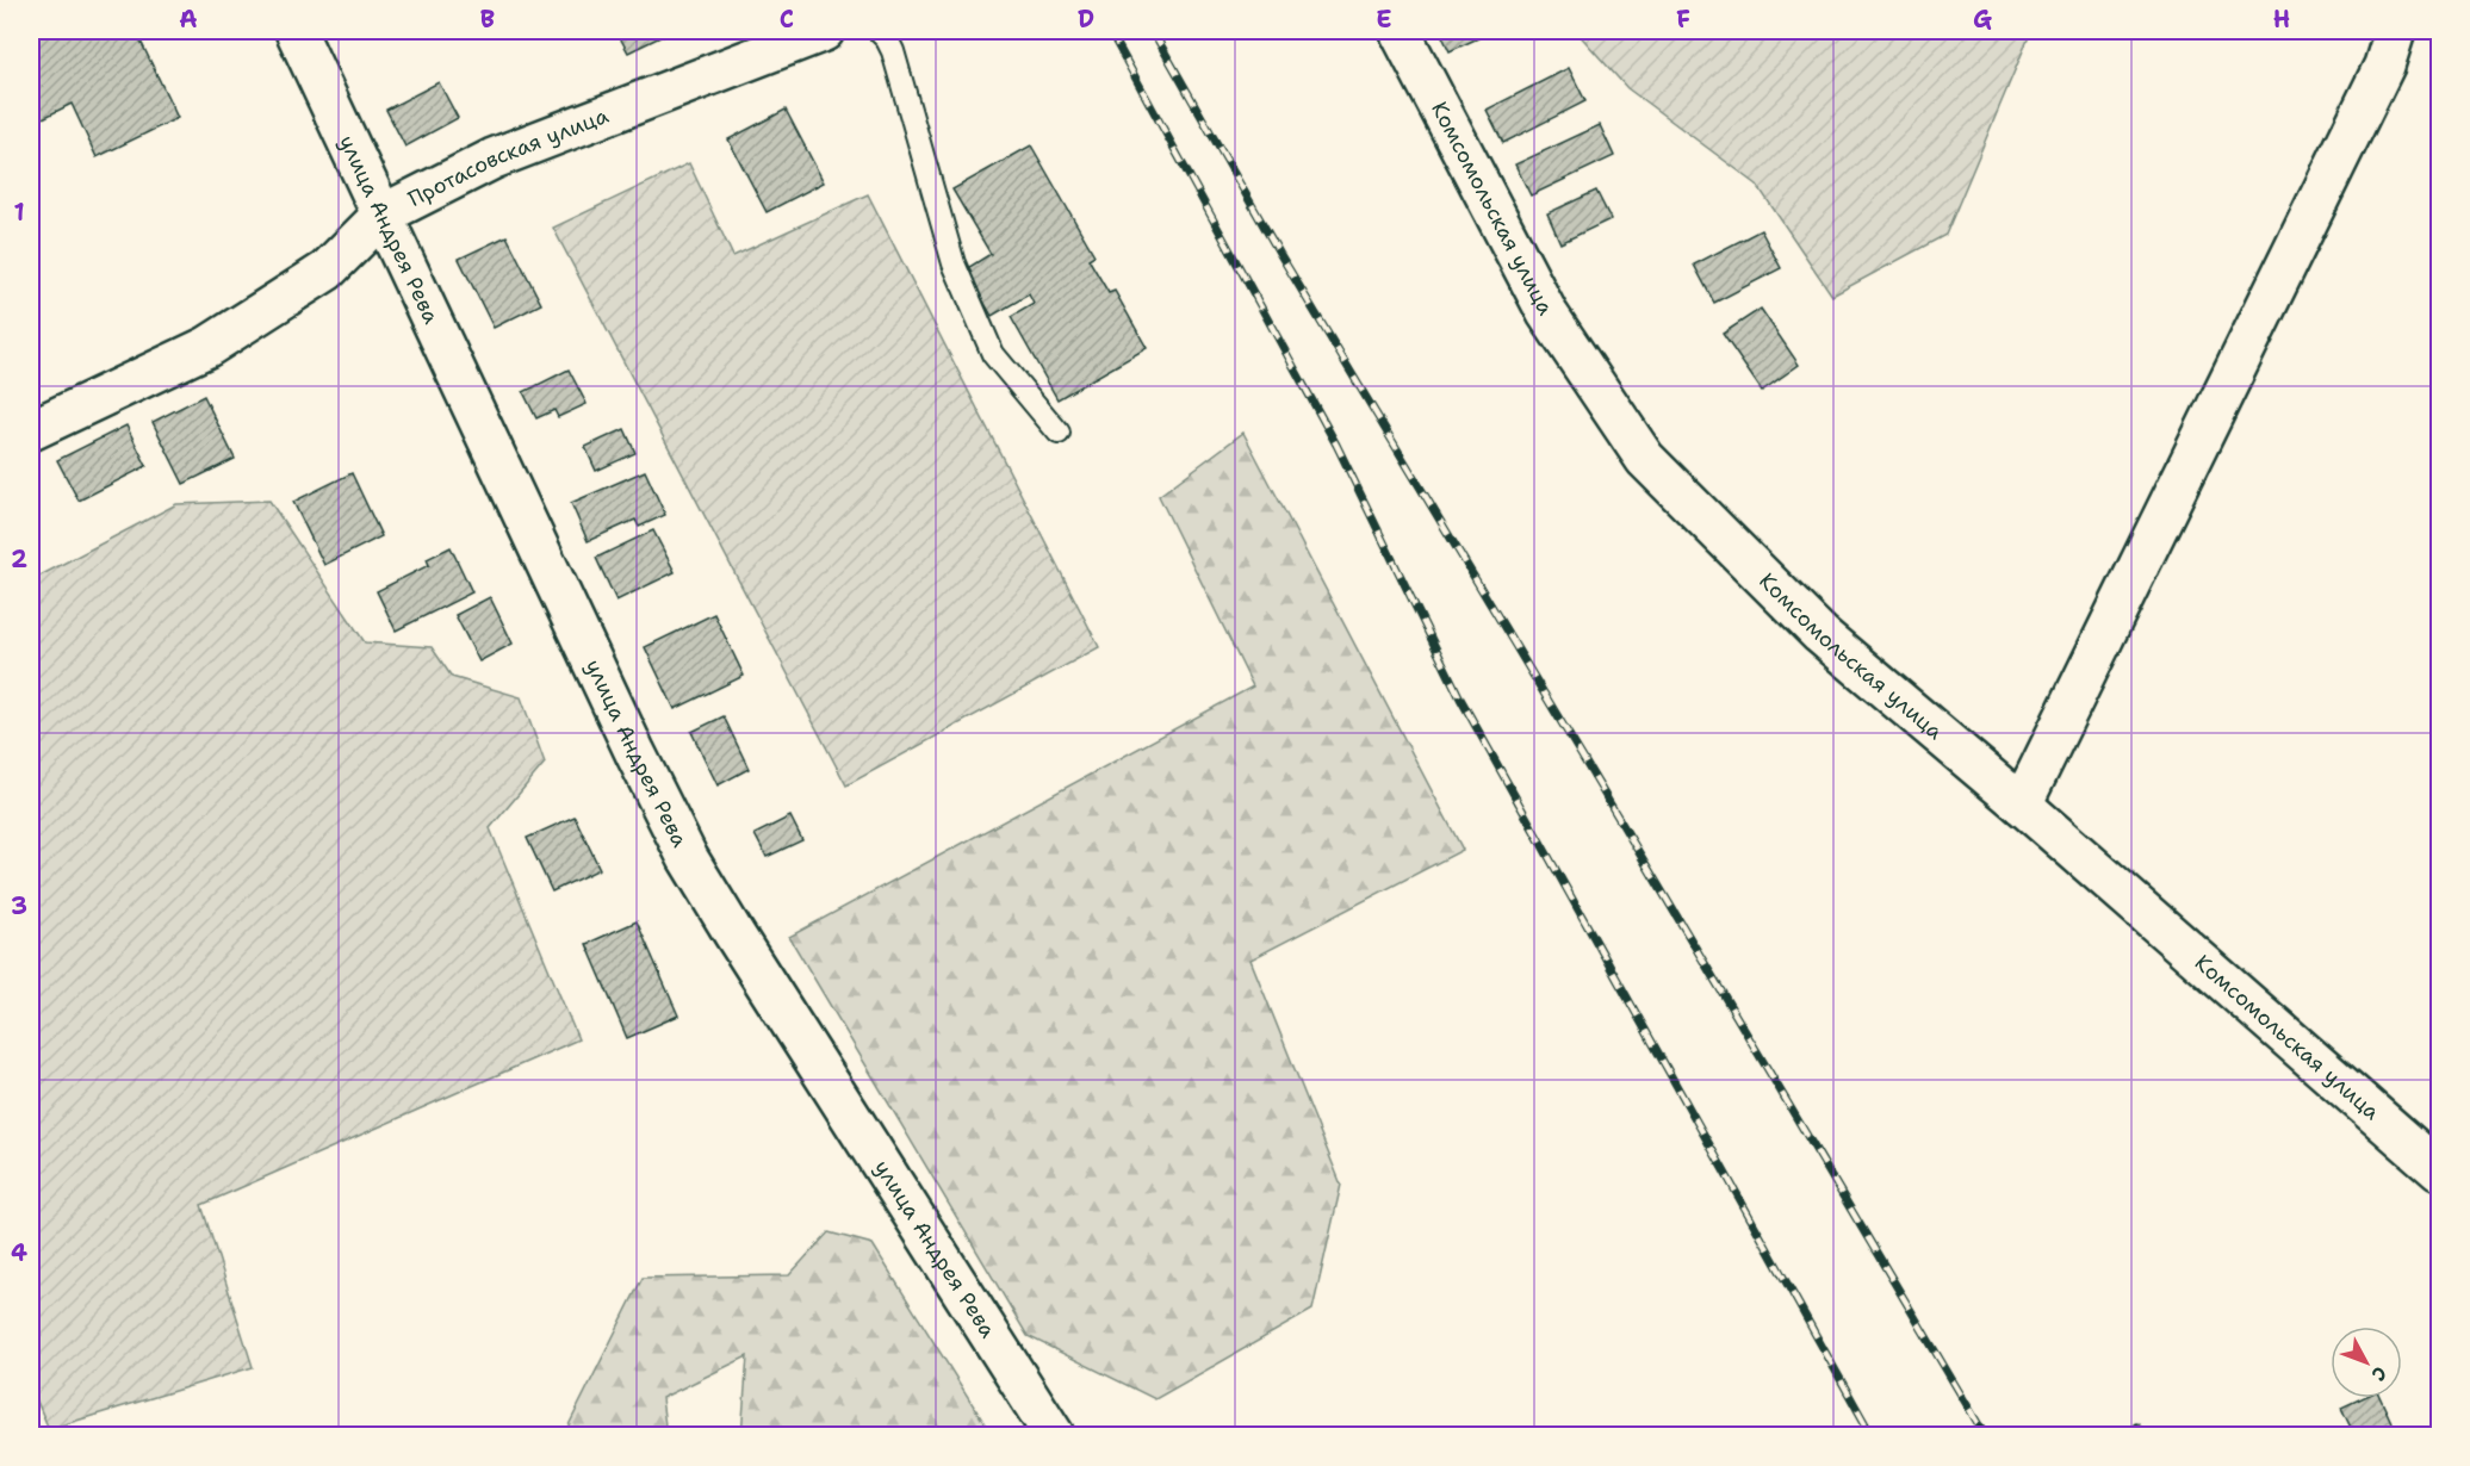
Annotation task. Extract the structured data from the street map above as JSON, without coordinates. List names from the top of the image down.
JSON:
{
  "streets": {
    "street": ["Протасовская улица", "Комсомольская улица", "улица Андрея Рева"]
  },
  "crossings": [
    ["Протасовская улица", "улица Андрея Рева"]
  ],
  "north": "bottom right",
  "grid": {
    "columns": [
      "A",
      "B",
      "C",
      "D",
      "E",
      "F",
      "G",
      "H"
    ],
    "rows": [
      "1",
      "2",
      "3",
      "4"
    ]
  }
}
